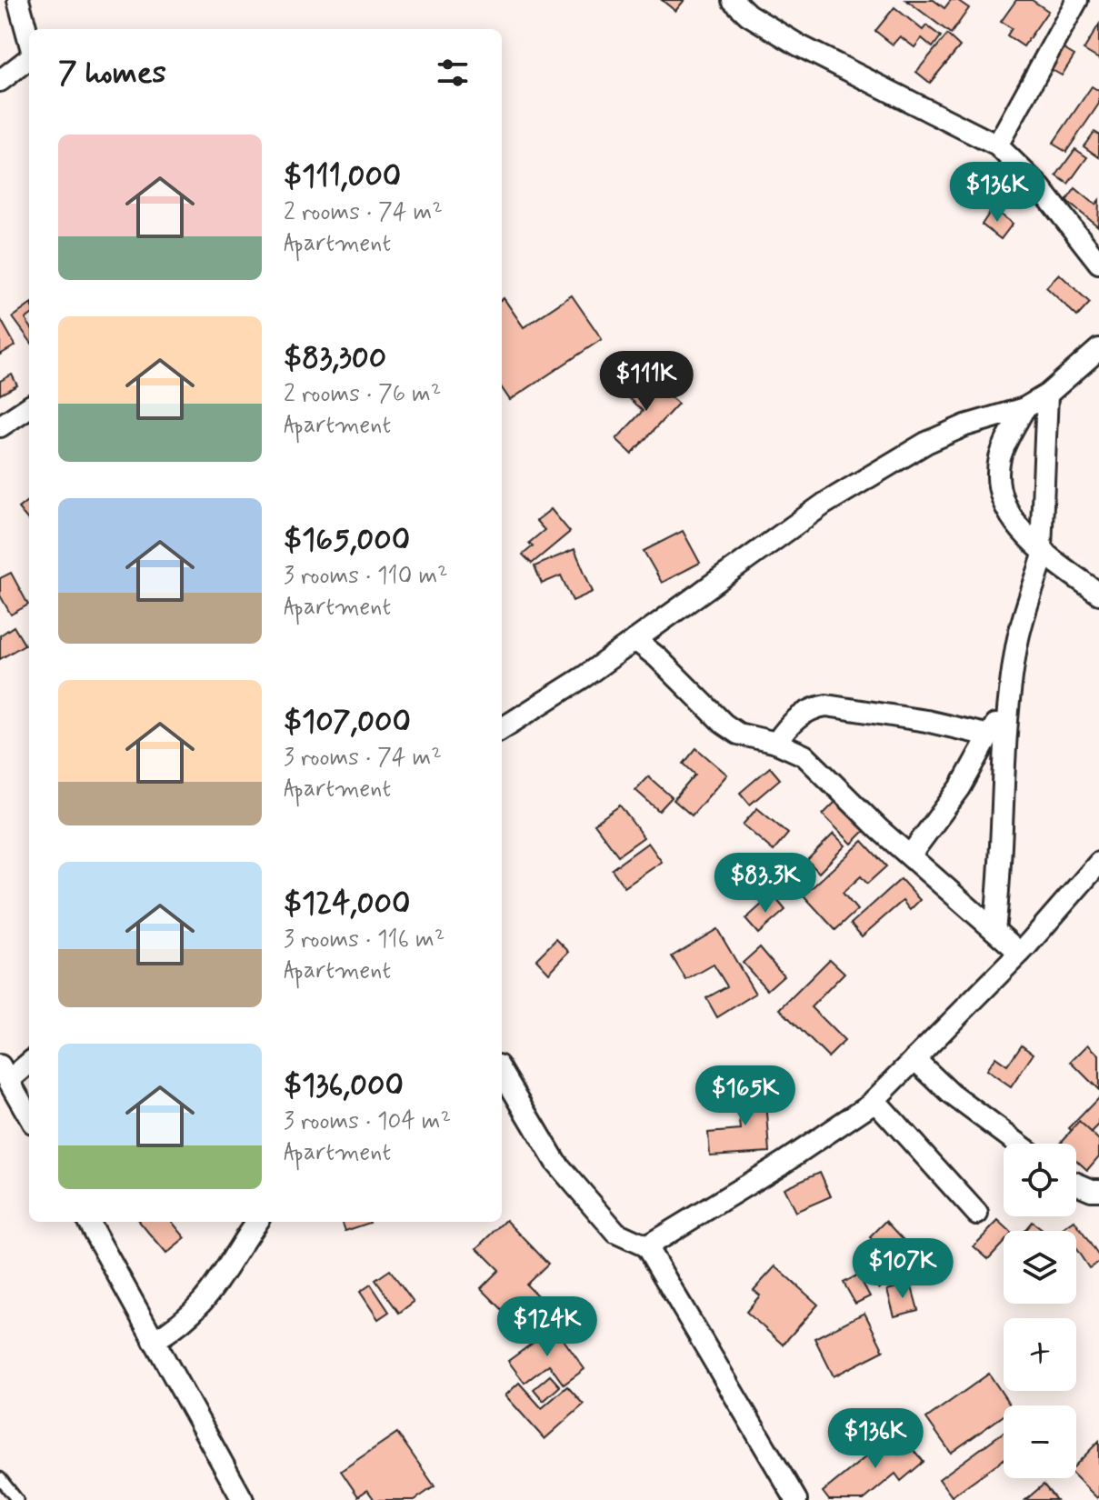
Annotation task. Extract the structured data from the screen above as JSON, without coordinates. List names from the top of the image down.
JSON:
{
  "page": {
    "heading": "7 homes",
    "list": [
      {
        "name": "$111,000",
        "note": "2 rooms · 74 m² · Apartment"
      },
      {
        "name": "$83,300",
        "note": "2 rooms · 76 m² · Apartment"
      },
      {
        "name": "$165,000",
        "note": "3 rooms · 110 m² · Apartment"
      },
      {
        "name": "$107,000",
        "note": "3 rooms · 74 m² · Apartment"
      },
      {
        "name": "$124,000",
        "note": "3 rooms · 116 m² · Apartment"
      },
      {
        "name": "$136,000",
        "note": "3 rooms · 104 m² · Apartment"
      }
    ],
    "price": [
      "$136K",
      "$111K",
      "$83.3K",
      "$165K",
      "$107K",
      "$124K",
      "$136K"
    ],
    "map_buttons": ["+", "−"]
  }
}
